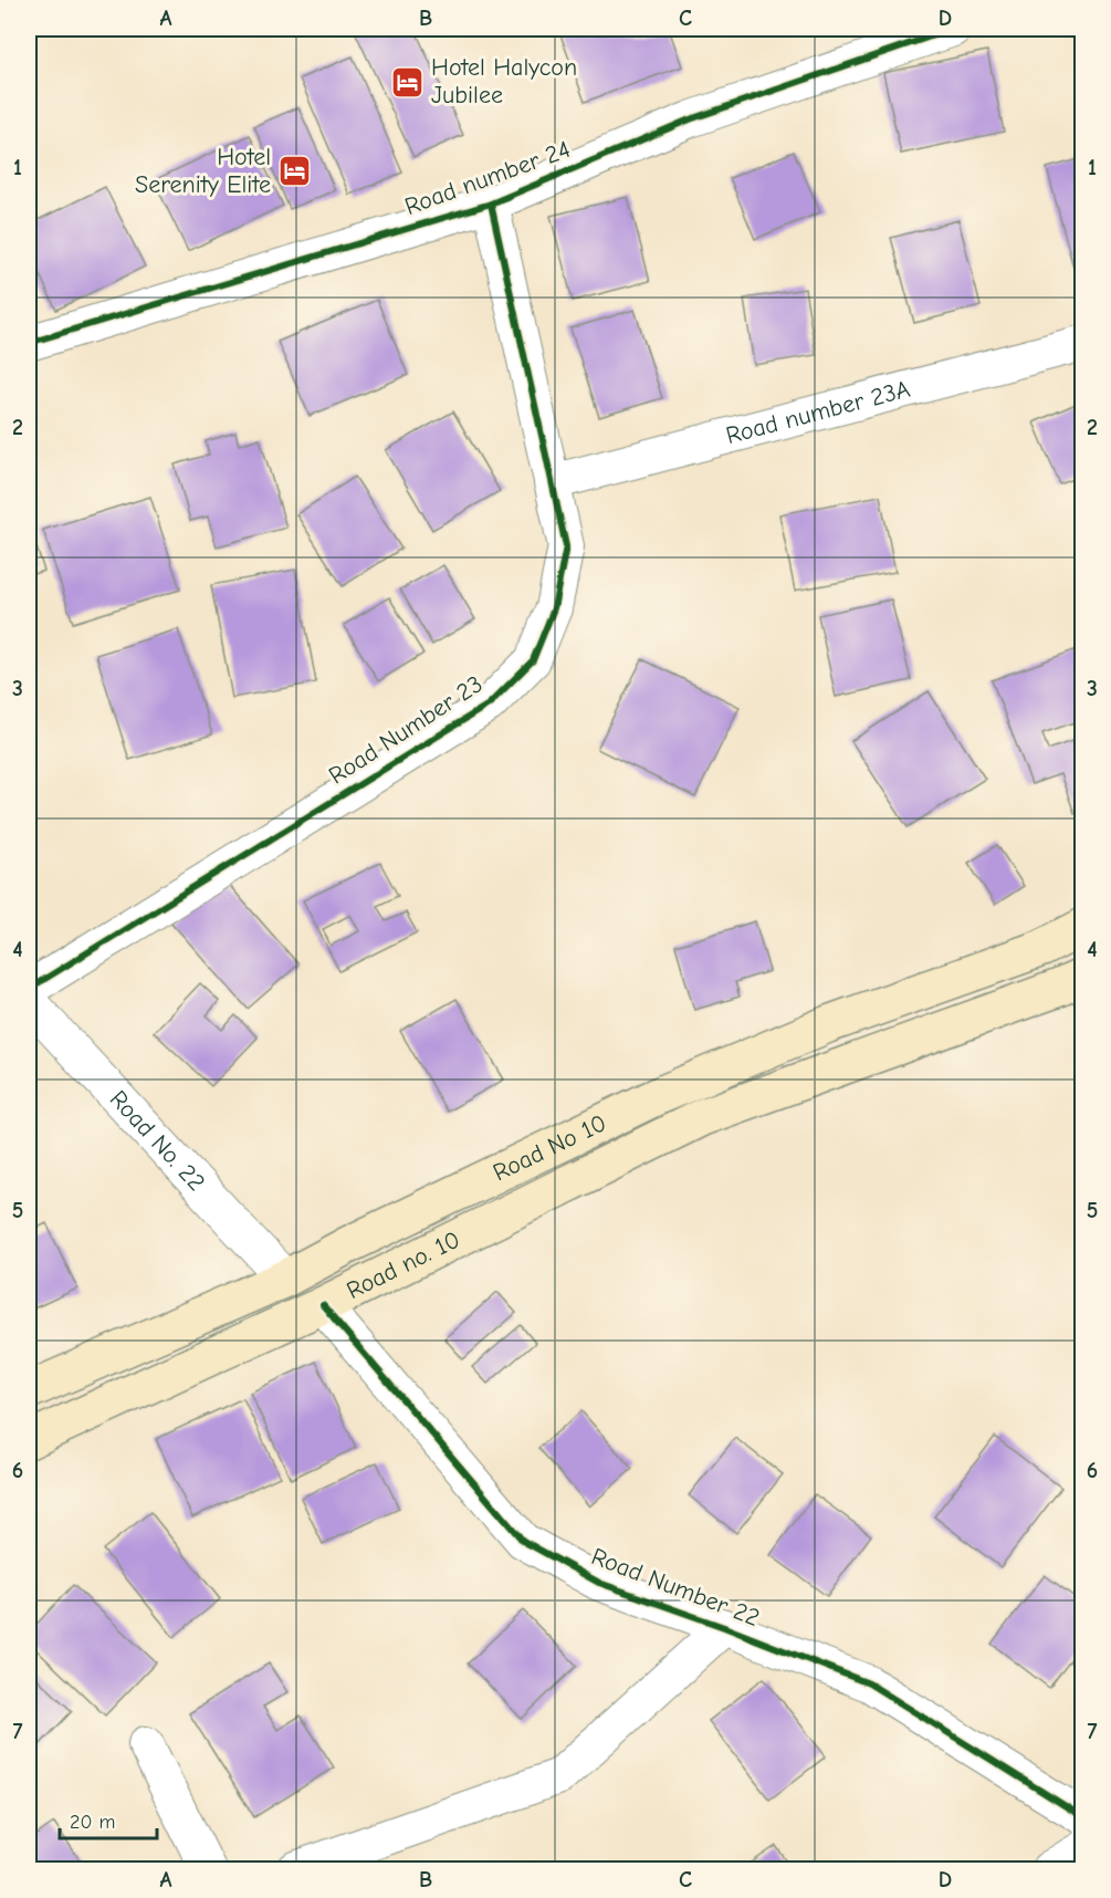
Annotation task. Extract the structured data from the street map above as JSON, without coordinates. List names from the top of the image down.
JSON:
{
  "streets": {
    "main road": ["Road No 10", "Road no. 10"],
    "street": [
      "Road number 24",
      "Road number 23A",
      "Road Number 23",
      "Road No. 22",
      "Road Number 22"
    ]
  },
  "crossings": [
    ["Road number 24", "Road Number 23"],
    ["Road number 23A", "Road Number 23"],
    ["Road No. 22", "Road No 10"],
    ["Road no. 10", "Road Number 22"]
  ],
  "places": {
    "hotel": ["Hotel Halycon Jubilee", "Hotel Serenity Elite"]
  },
  "scale_bar": "20 m",
  "grid": {
    "columns": [
      "A",
      "B",
      "C",
      "D"
    ],
    "rows": [
      "1",
      "2",
      "3",
      "4",
      "5",
      "6",
      "7"
    ]
  }
}
